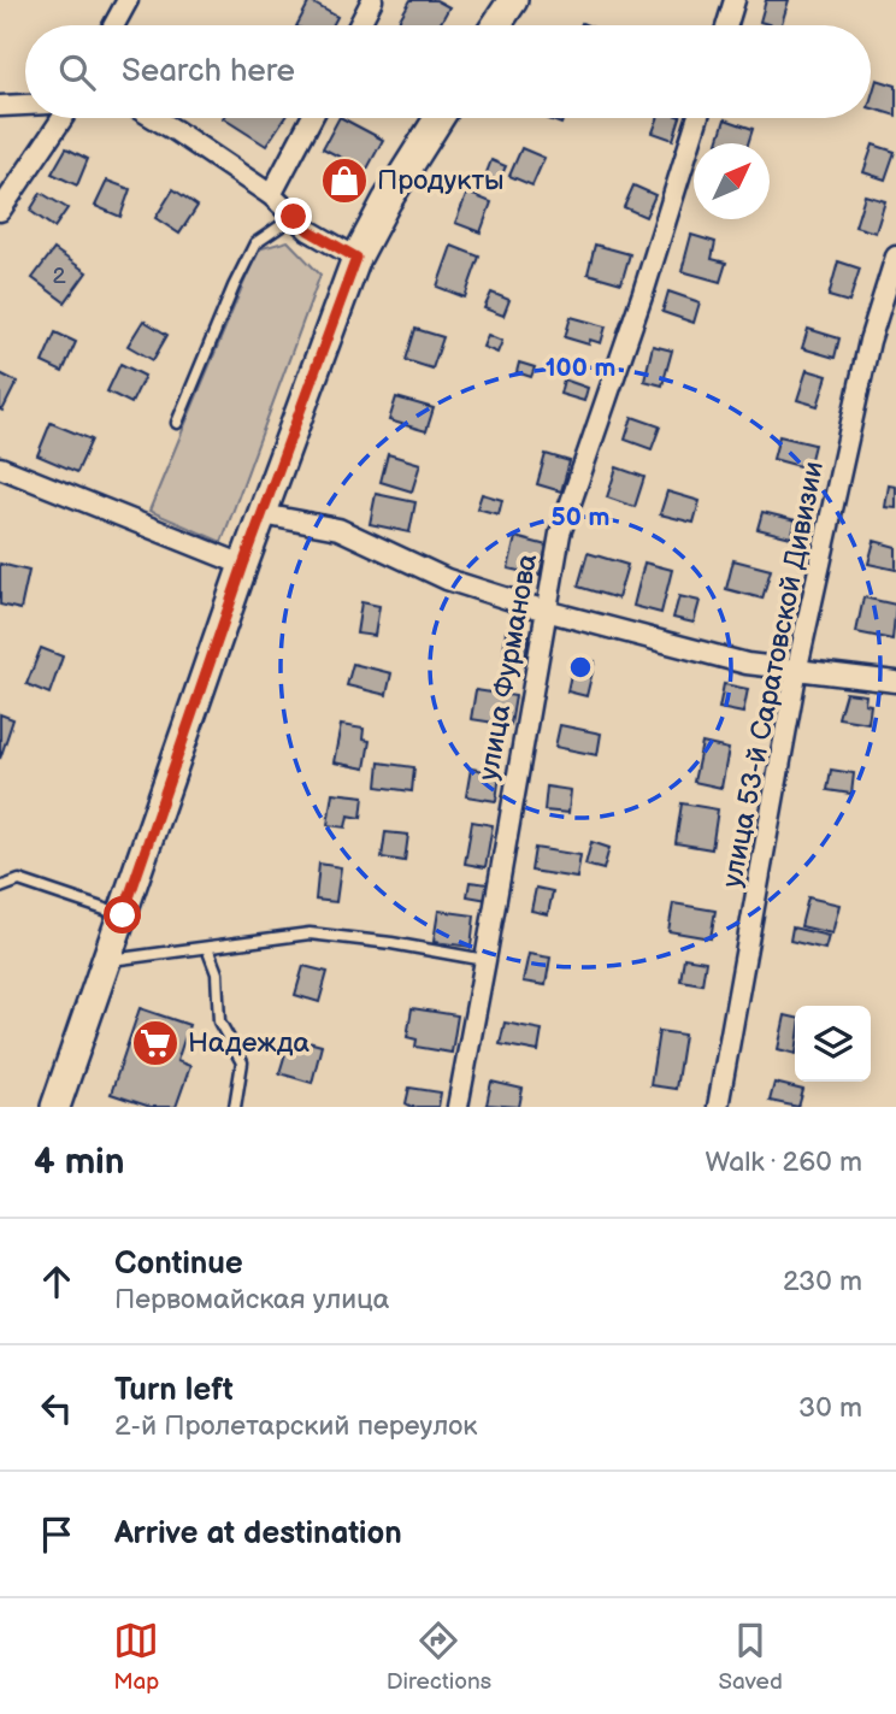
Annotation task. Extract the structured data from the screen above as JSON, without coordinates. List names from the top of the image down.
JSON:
{
  "streets": {
    "street": ["улица Фурманова", "улица 53-й Саратовской Дивизии"]
  },
  "places": {
    "shop": ["Продукты"],
    "supermarket": ["Надежда"]
  },
  "house_numbers": ["2"],
  "north": "top right",
  "page": {
    "search": "Search here",
    "heading": ["4 min", "Walk · 260 m"],
    "list": [
      ["Continue", "Первомайская улица", "230 m"],
      ["Turn left", "2-й Пролетарский переулок", "30 m"],
      "Arrive at destination"
    ],
    "nav": ["Map", "Directions", "Saved"]
  },
  "rings": ["100 m", "50 m"]
}
